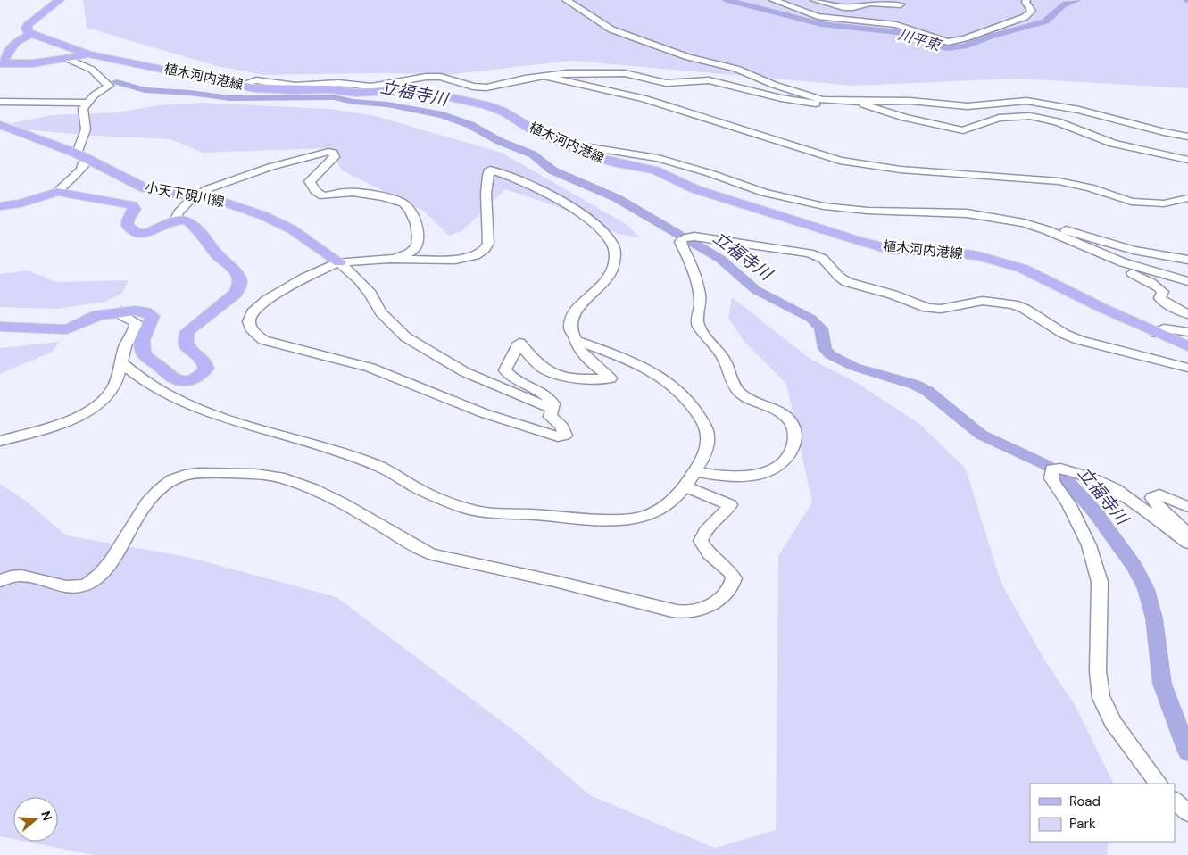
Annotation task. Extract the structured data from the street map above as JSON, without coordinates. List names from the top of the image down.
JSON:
{
  "streets": {
    "main road": ["植木河内港線", "小天下硯川線"]
  },
  "water": ["川平東", "立福寺川"],
  "legend": ["Road", "Park"],
  "north": "right"
}
